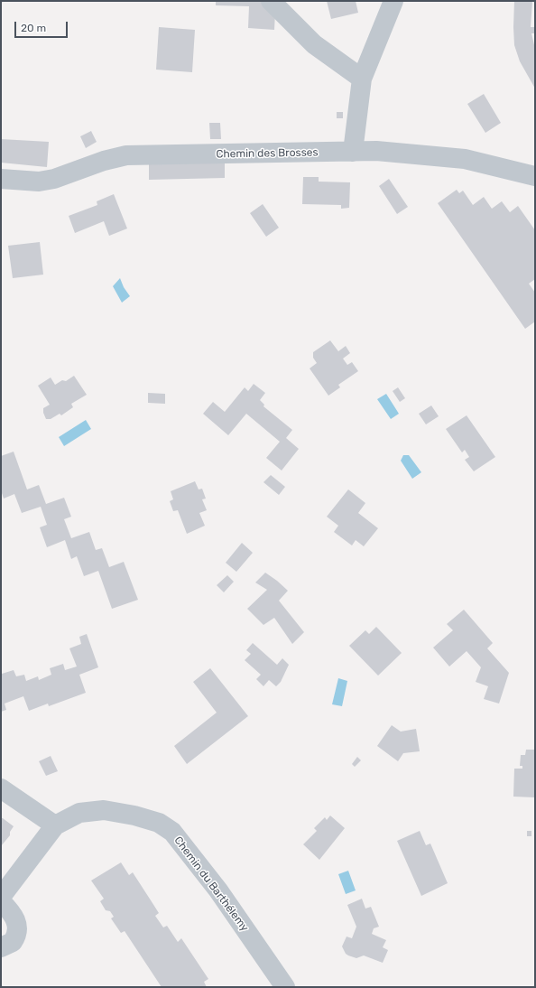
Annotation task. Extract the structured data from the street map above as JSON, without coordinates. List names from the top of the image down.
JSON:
{
  "streets": {
    "street": ["Chemin des Brosses", "Chemin du Barthélemy"]
  },
  "scale_bar": "20 m"
}
